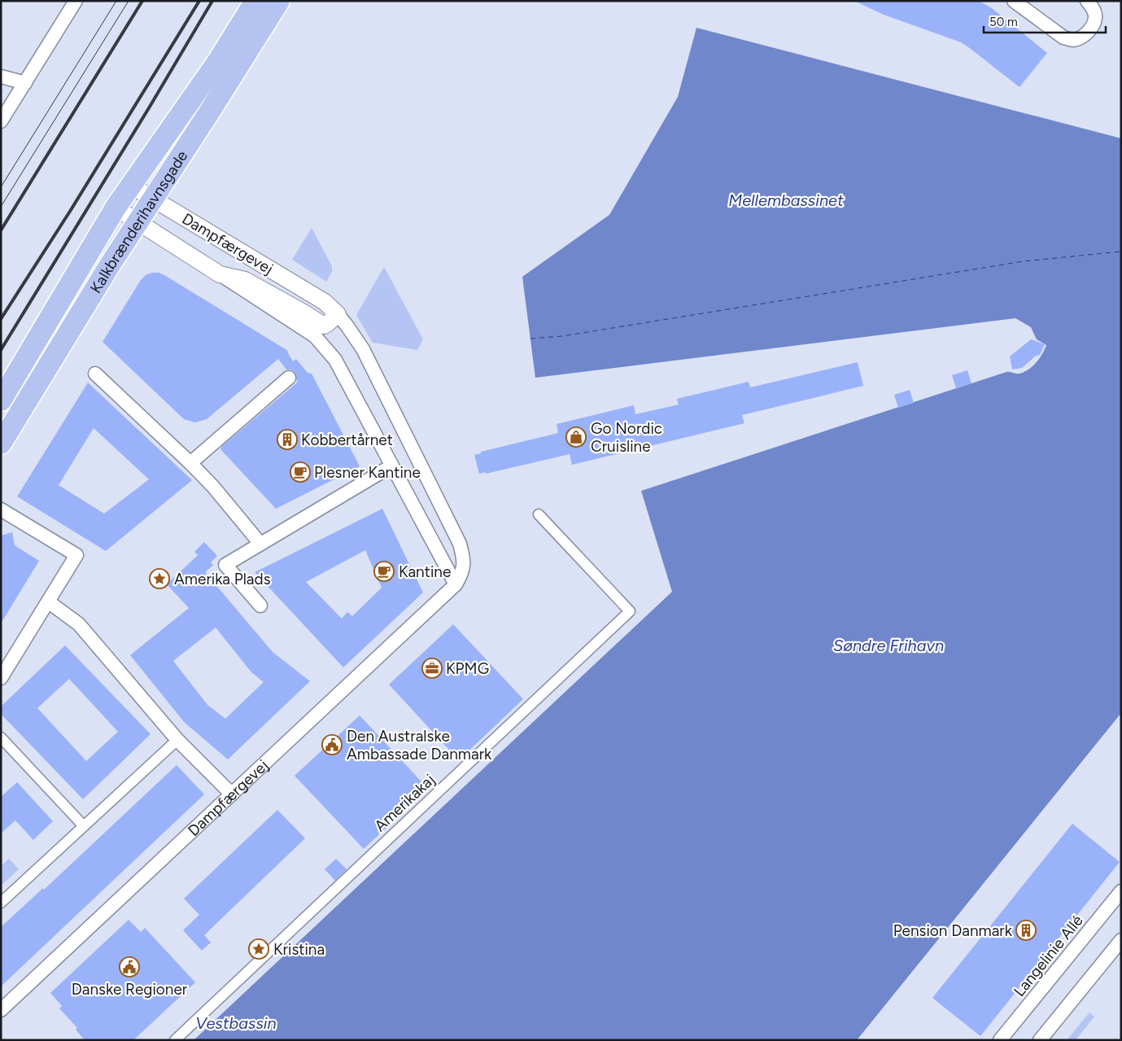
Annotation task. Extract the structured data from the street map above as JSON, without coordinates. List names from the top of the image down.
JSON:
{
  "streets": {
    "main road": ["Kalkbrænderihavnsgade"],
    "street": ["Dampfærgevej", "Amerikakaj", "Langelinie Allé"]
  },
  "crossings": [
    ["Kalkbrænderihavnsgade", "Dampfærgevej"]
  ],
  "water": ["Mellembassinet", "Søndre Frihavn", "Vestbassin"],
  "places": {
    "shop": ["Go Nordic Cruisline"],
    "building": ["Kobbertårnet", "Pension Danmark"],
    "cafe": ["Plesner Kantine", "Kantine"],
    "place": ["Amerika Plads", "Kristina"],
    "office": ["KPMG"],
    "public building": ["Den Australske Ambassade Danmark", "Danske Regioner"]
  },
  "scale_bar": "50 m"
}
